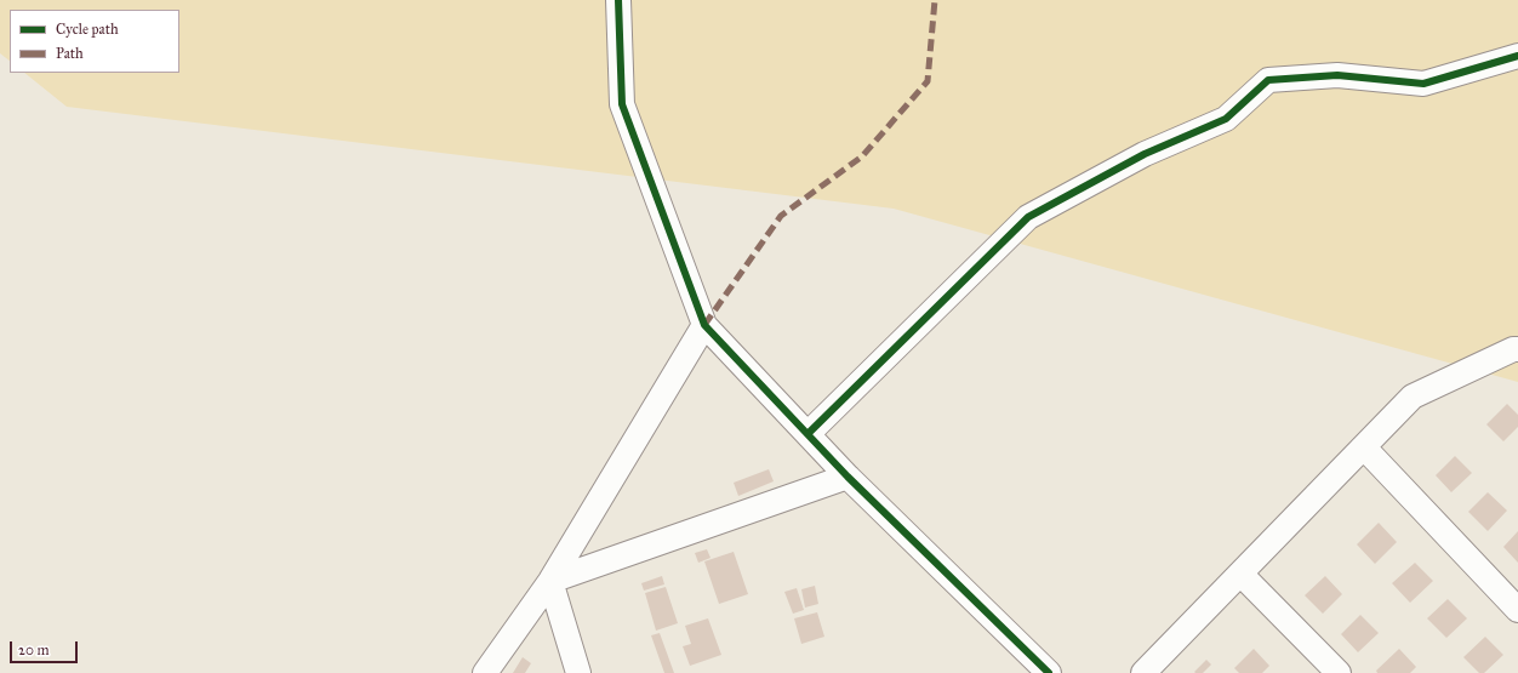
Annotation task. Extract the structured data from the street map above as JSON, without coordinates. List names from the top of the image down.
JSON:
{
  "legend": ["Cycle path", "Path"],
  "scale_bar": "20 m"
}
